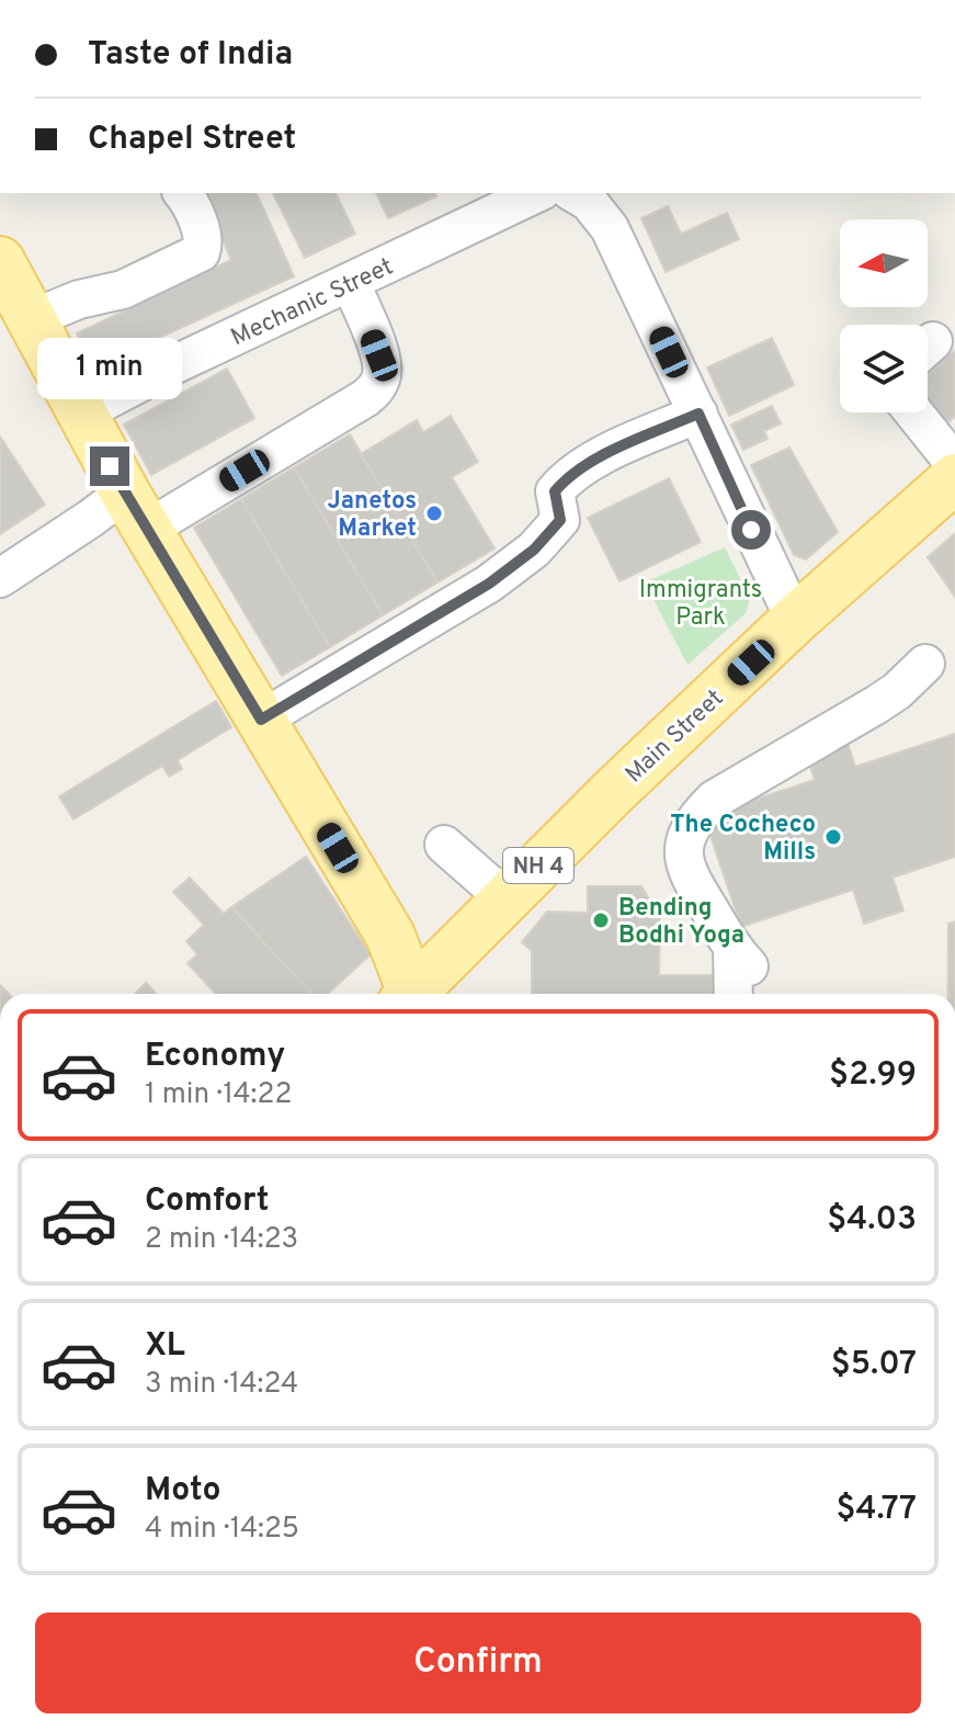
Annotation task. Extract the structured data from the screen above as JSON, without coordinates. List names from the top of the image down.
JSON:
{
  "streets": {
    "main road": ["Main Street", "NH 4"],
    "street": ["Mechanic Street"]
  },
  "parks": ["Immigrants Park"],
  "places": ["Janetos Market", "The Cocheco Mills", "Bending Bodhi Yoga"],
  "north": "left",
  "page": {
    "banner": ["Taste of India", "Chapel Street"],
    "bubble": "1 min",
    "list": [
      {
        "name": "Economy",
        "note": "1 min · 14:22",
        "value": "$2.99"
      },
      {
        "name": "Comfort",
        "note": "2 min · 14:23",
        "value": "$4.03"
      },
      {
        "name": "XL",
        "note": "3 min · 14:24",
        "value": "$5.07"
      },
      {
        "name": "Moto",
        "note": "4 min · 14:25",
        "value": "$4.77"
      }
    ],
    "buttons": "Confirm"
  }
}
